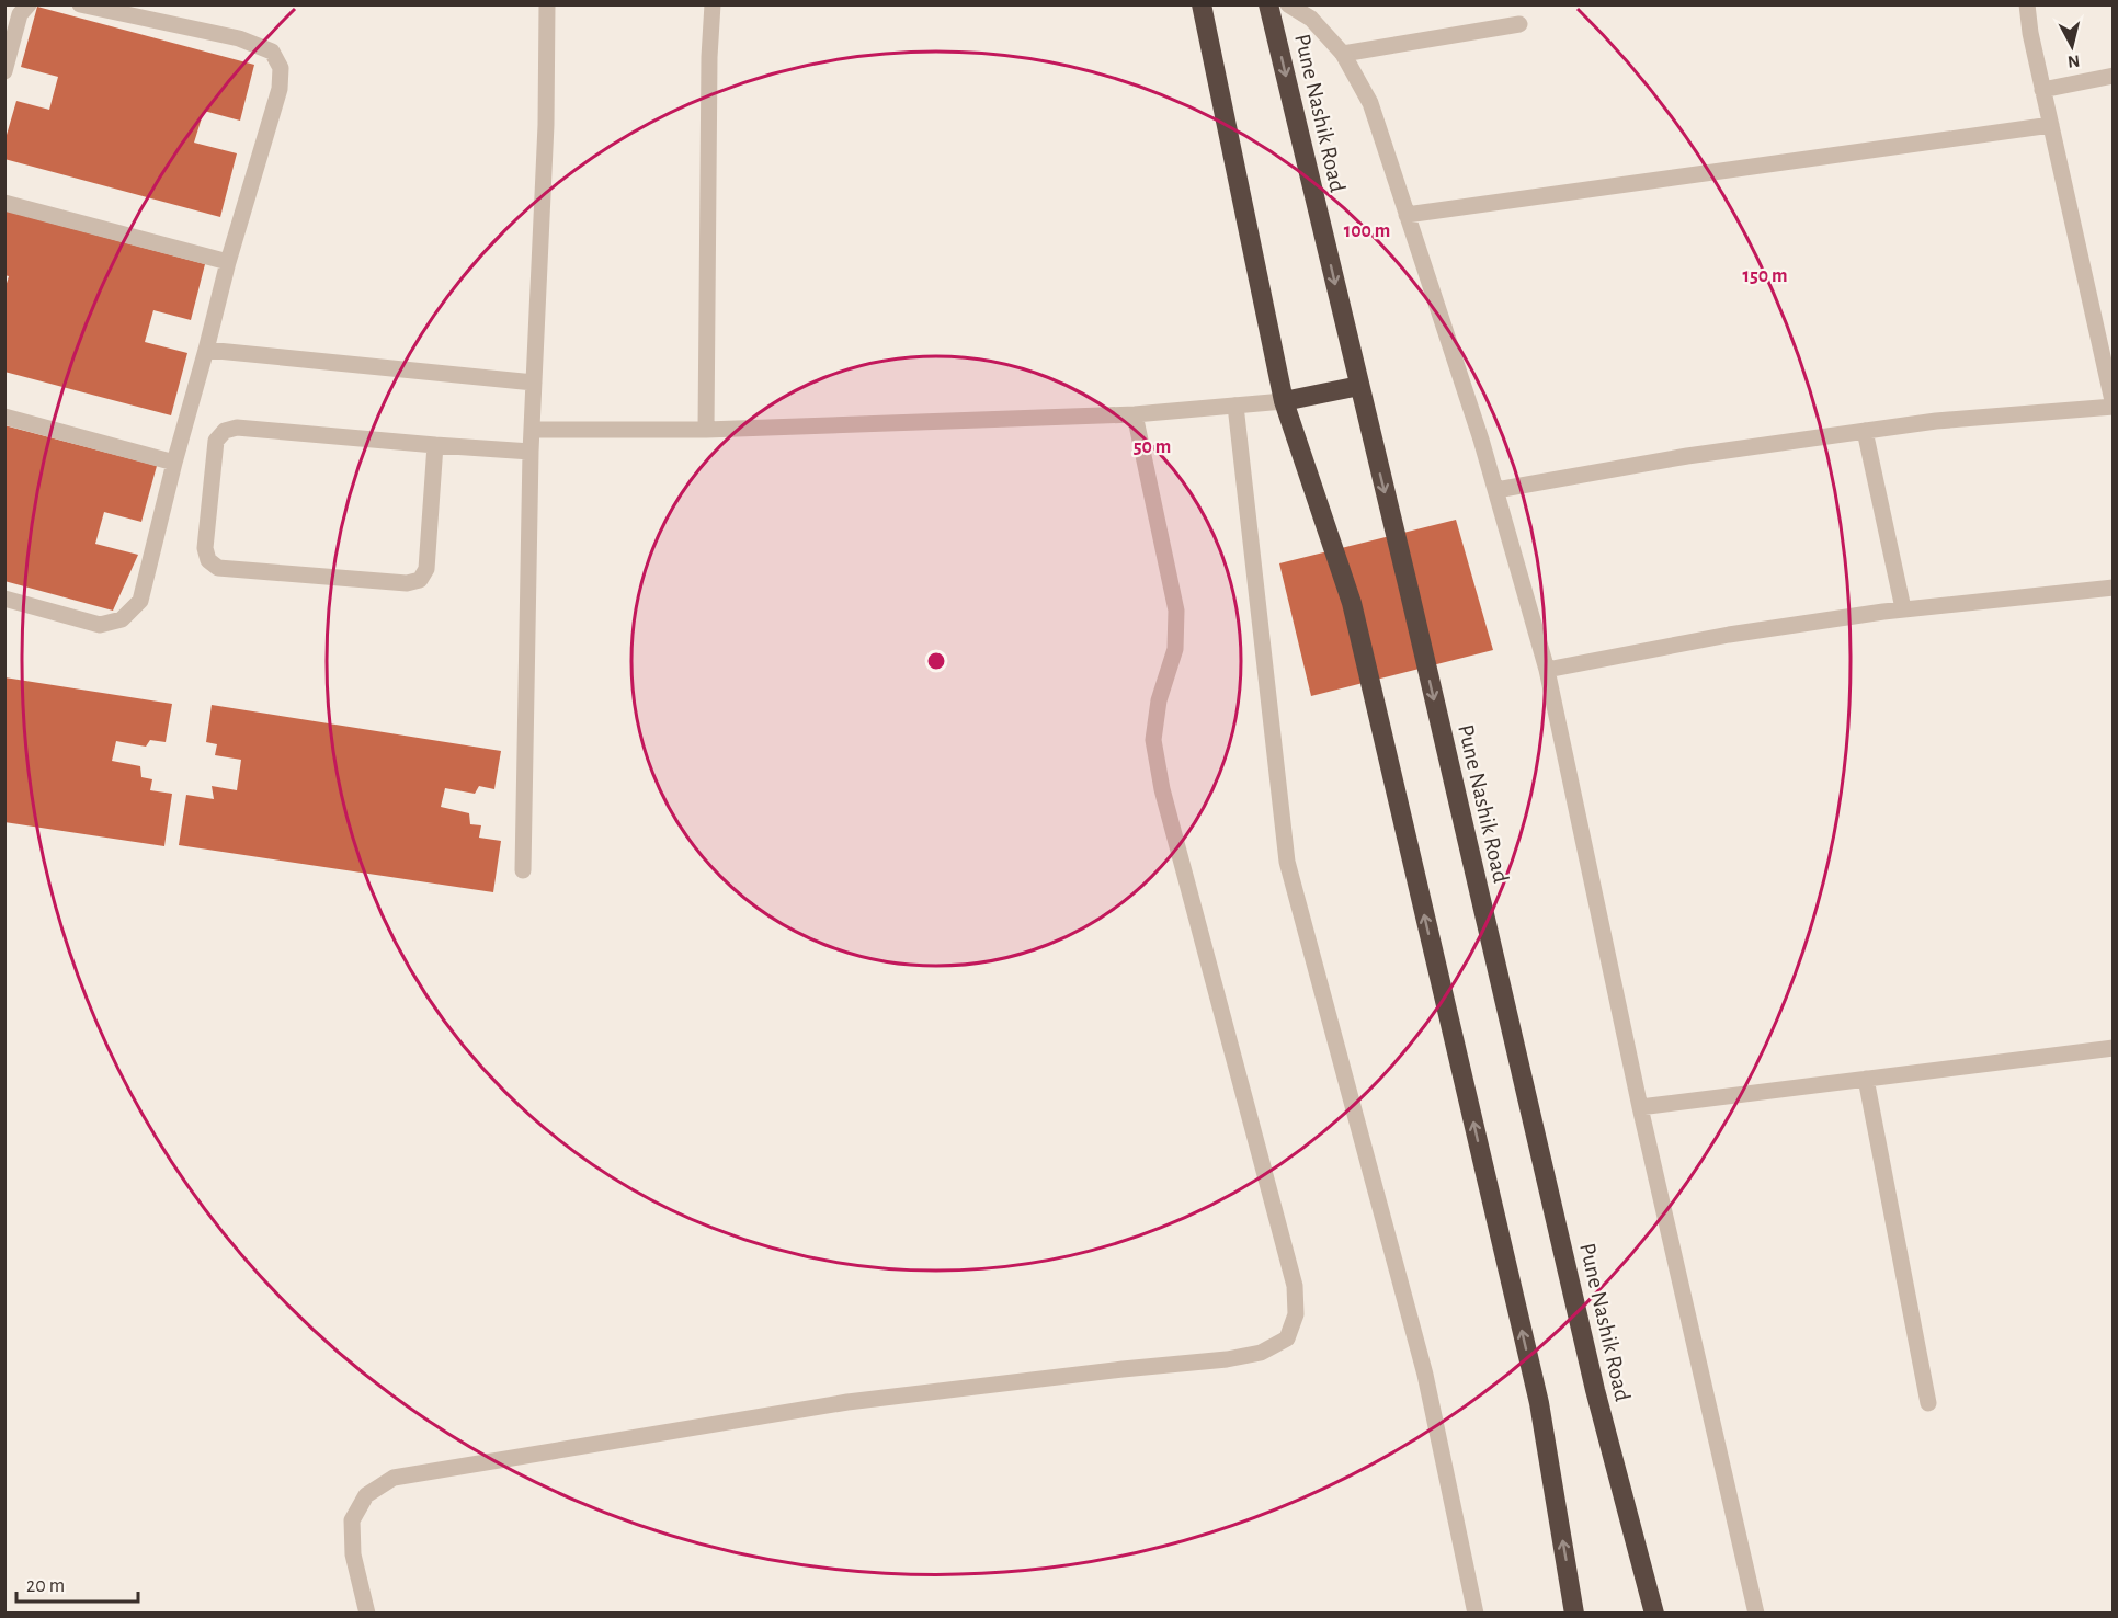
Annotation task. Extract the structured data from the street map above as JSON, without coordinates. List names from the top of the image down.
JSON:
{
  "streets": {
    "highway": ["Pune Nashik Road"]
  },
  "scale_bar": "20 m",
  "north": "bottom",
  "rings": ["100 m", "150 m", "50 m"]
}
